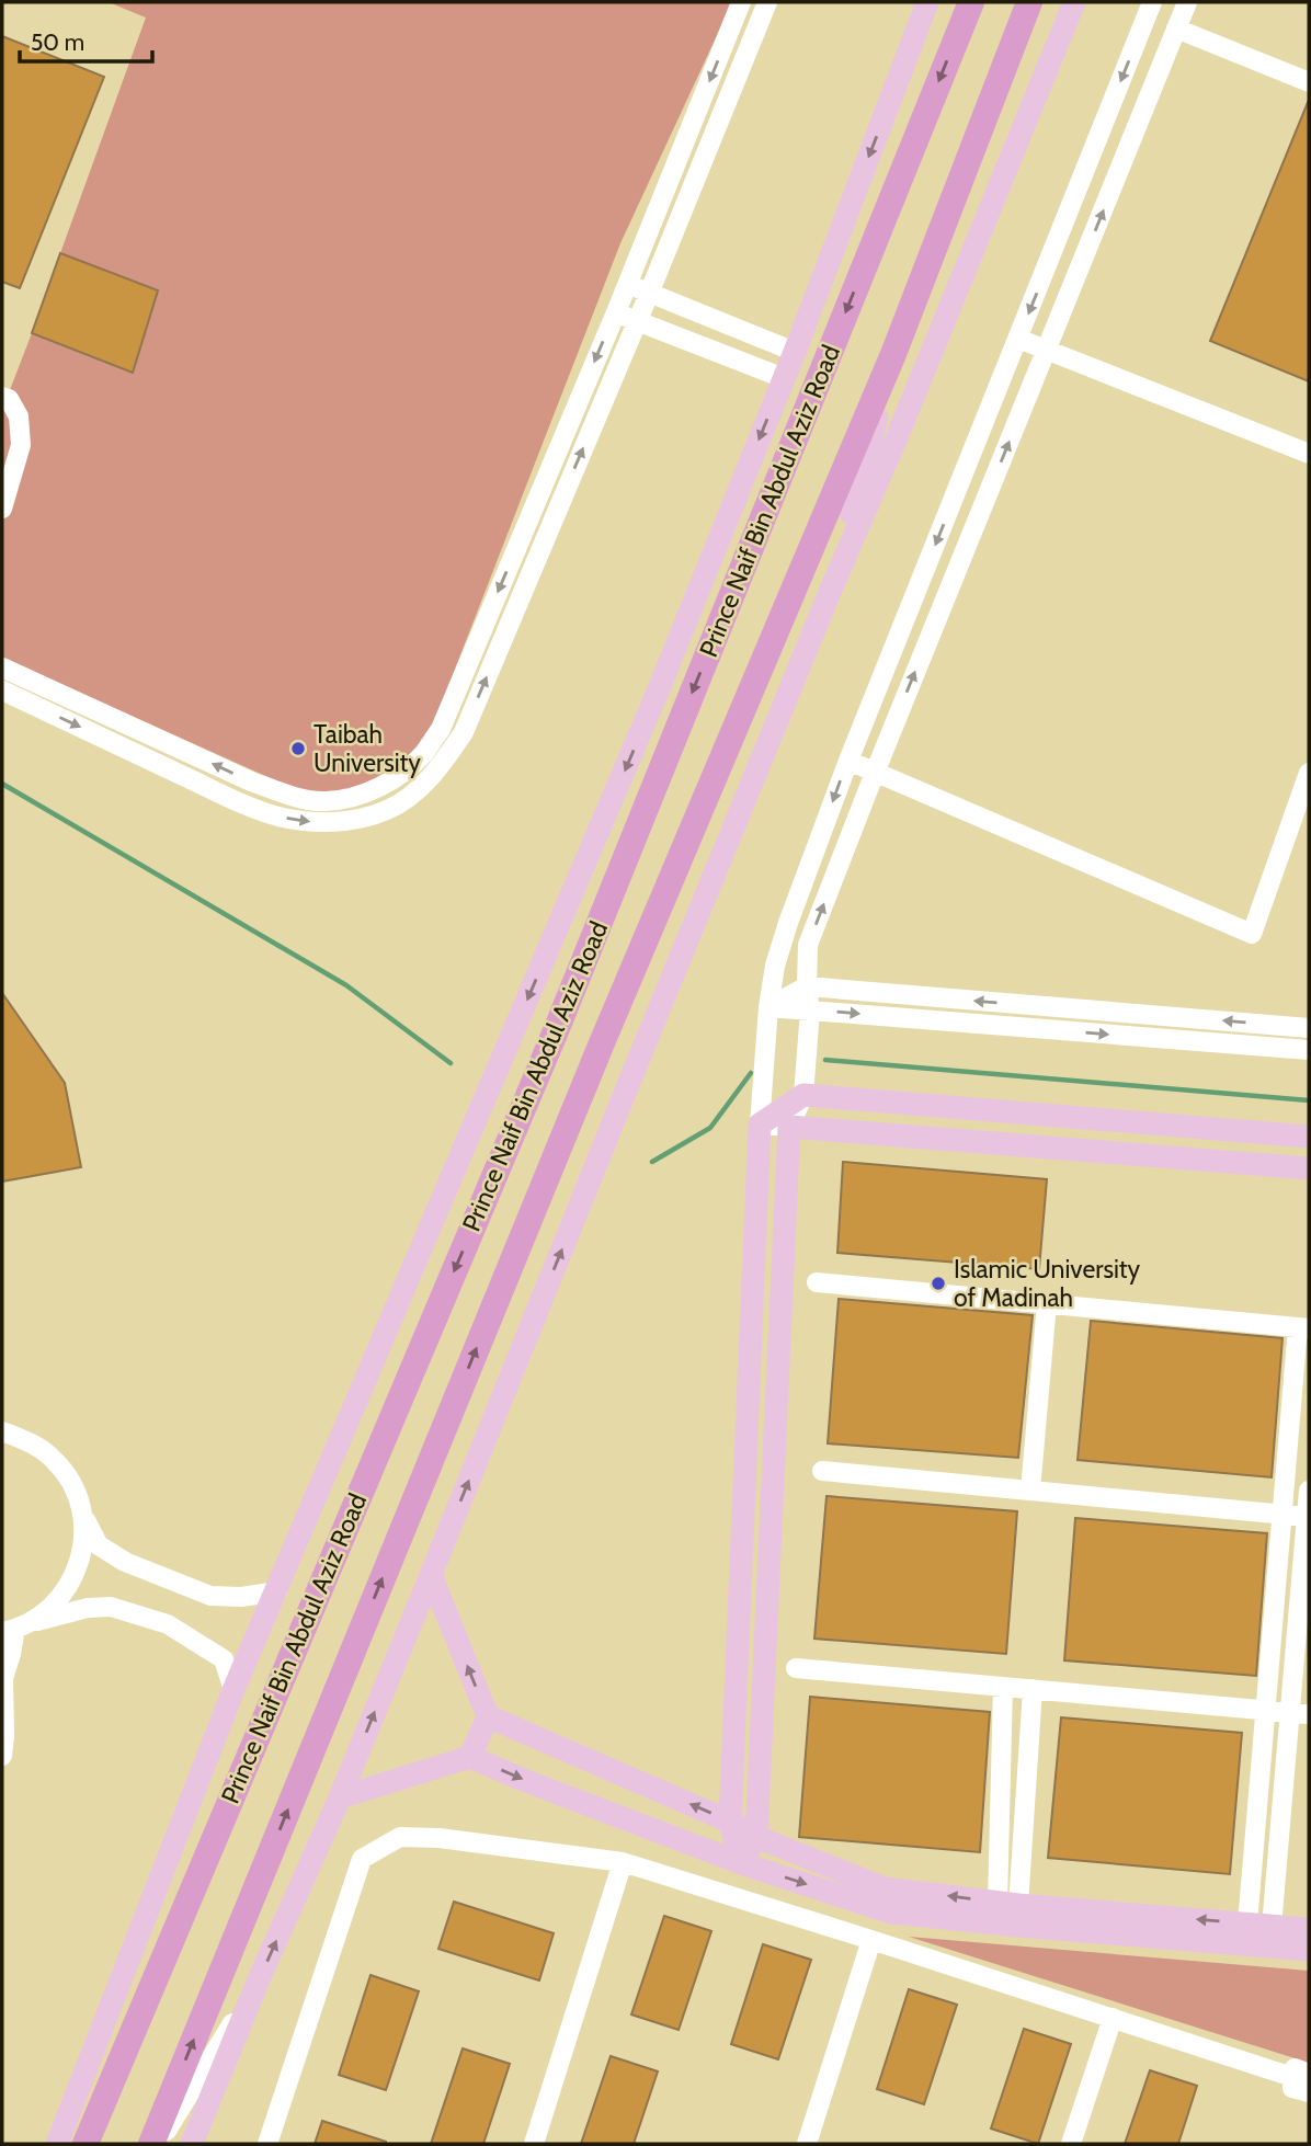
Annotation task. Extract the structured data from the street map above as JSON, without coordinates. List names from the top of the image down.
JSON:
{
  "streets": {
    "highway": ["Prince Naif Bin Abdul Aziz Road"]
  },
  "places": ["Taibah University", "Islamic University of Madinah"],
  "scale_bar": "50 m"
}
